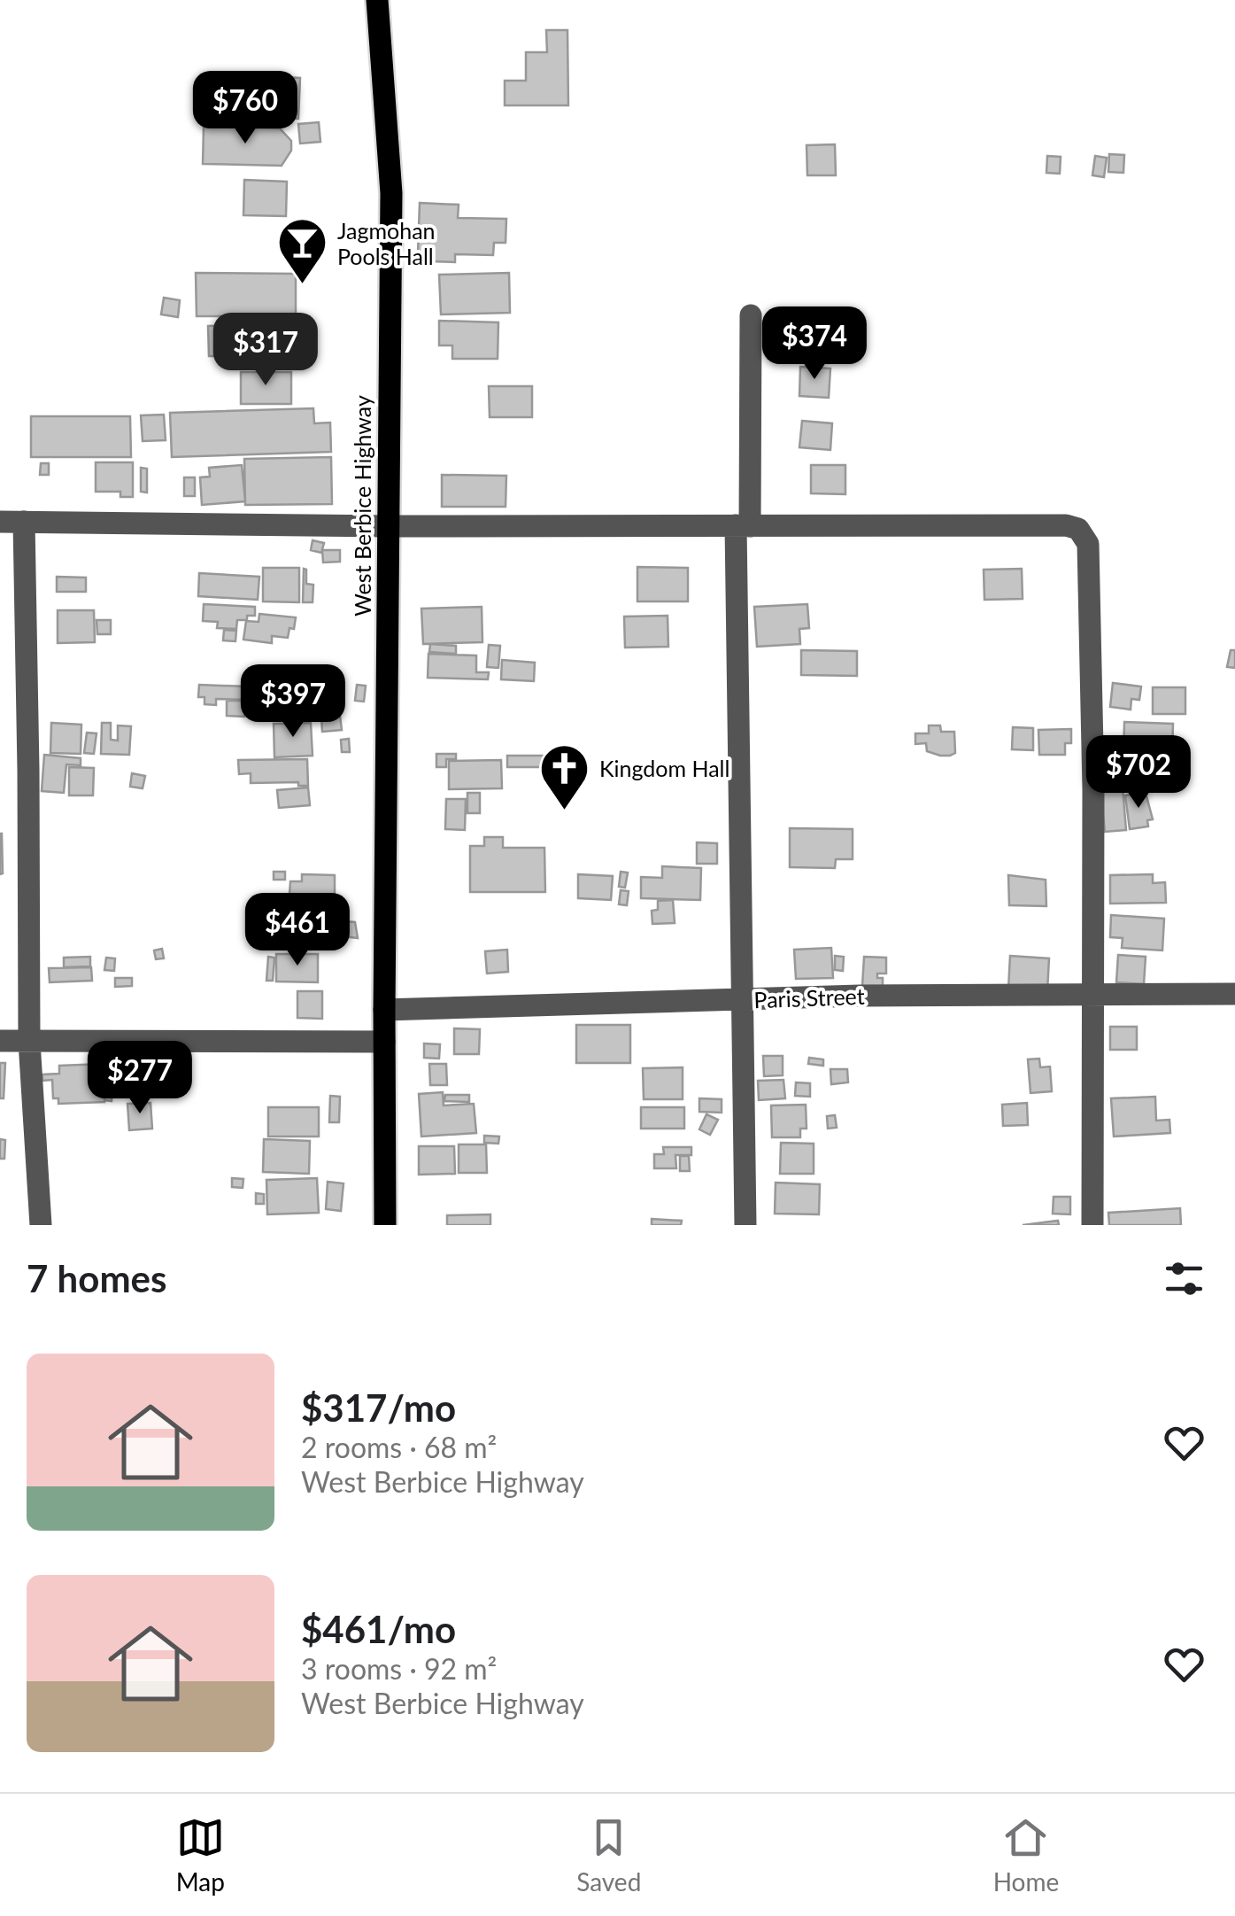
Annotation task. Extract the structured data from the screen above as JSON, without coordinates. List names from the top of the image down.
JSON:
{
  "streets": {
    "main road": ["West Berbice Highway"],
    "street": ["Paris Street"]
  },
  "crossings": [
    ["West Berbice Highway", "Paris Street"]
  ],
  "places": {
    "bar": ["Jagmohan Pools Hall"],
    "church": ["Kingdom Hall"]
  },
  "page": {
    "price": [
      "$760",
      "$374",
      "$317",
      "$397",
      "$702",
      "$461",
      "$277"
    ],
    "heading": "7 homes",
    "list": [
      {
        "name": "$317/mo",
        "note": "2 rooms · 68 m² · West Berbice Highway"
      },
      {
        "name": "$461/mo",
        "note": "3 rooms · 92 m² · West Berbice Highway"
      }
    ],
    "tabs": ["Map", "Saved", "Home"]
  }
}
